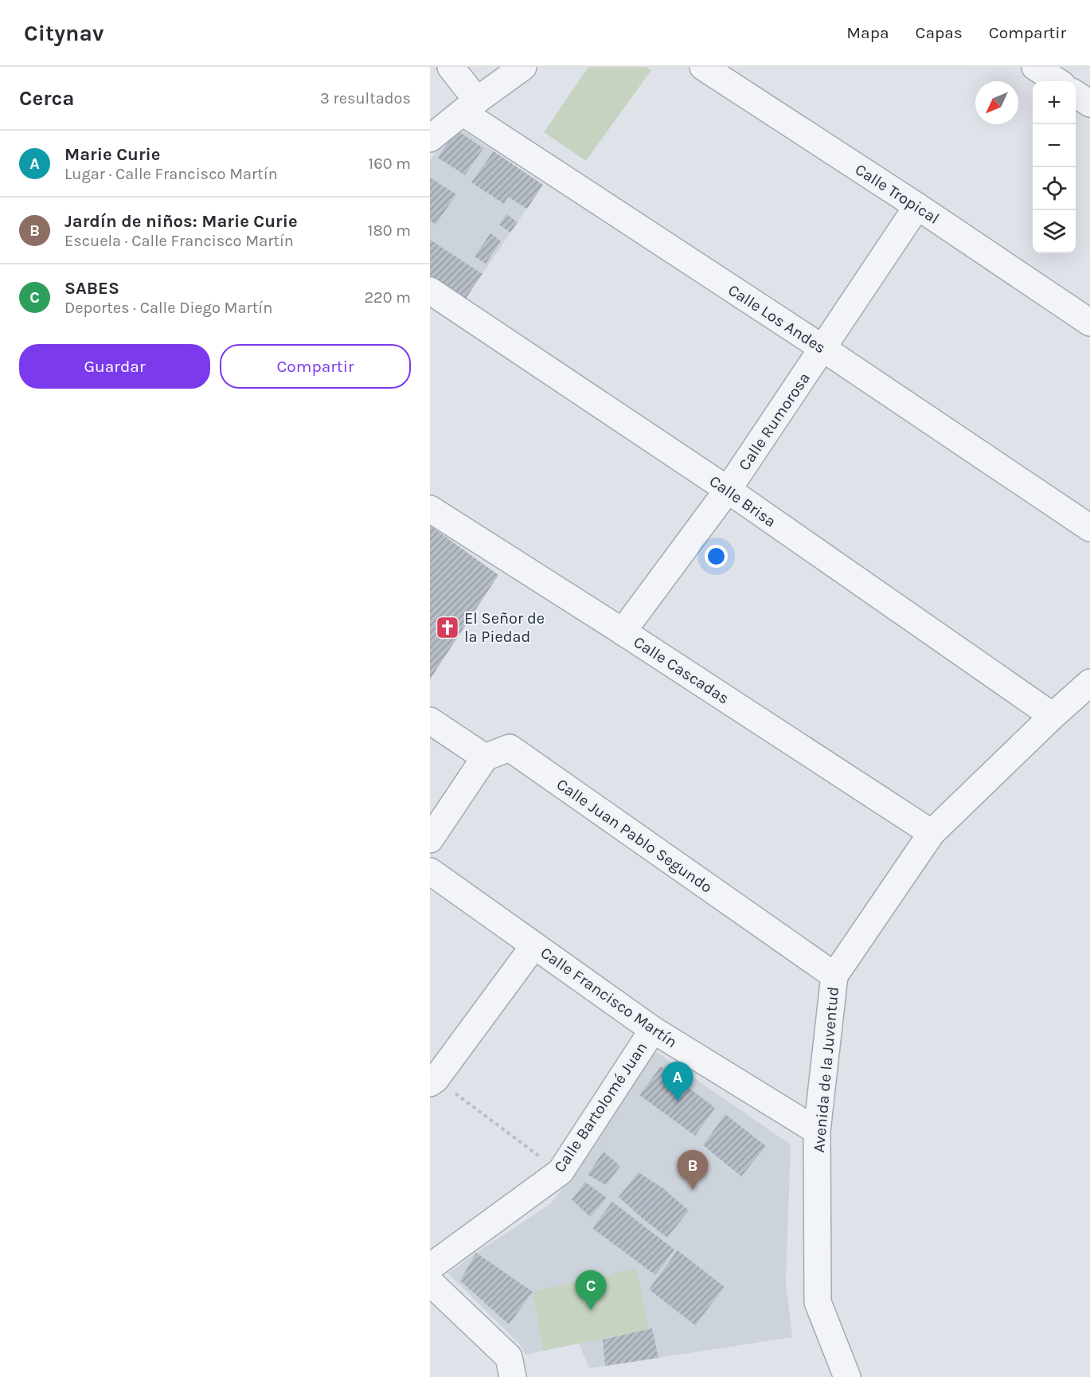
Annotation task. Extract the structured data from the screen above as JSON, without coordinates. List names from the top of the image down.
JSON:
{
  "streets": {
    "street": [
      "Calle Tropical",
      "Calle Los Andes",
      "Calle Rumorosa",
      "Calle Brisa",
      "Calle Cascadas",
      "Calle Juan Pablo Segundo",
      "Calle Francisco Martín",
      "Avenida de la Juventud",
      "Calle Bartolomé Juan"
    ]
  },
  "crossings": [
    ["Calle Tropical", "Calle Rumorosa"],
    ["Calle Los Andes", "Calle Rumorosa"],
    ["Calle Rumorosa", "Calle Brisa"],
    ["Calle Rumorosa", "Calle Cascadas"],
    ["Calle Brisa", "Avenida de la Juventud"],
    ["Calle Cascadas", "Avenida de la Juventud"],
    ["Calle Juan Pablo Segundo", "Avenida de la Juventud"],
    ["Calle Francisco Martín", "Avenida de la Juventud"],
    ["Calle Francisco Martín", "Calle Bartolomé Juan"]
  ],
  "places": {
    "church": ["El Señor de la Piedad"]
  },
  "north": "bottom left",
  "page": {
    "header": "Citynav",
    "nav": ["Mapa", "Capas", "Compartir"],
    "heading": ["Cerca", "3 resultados"],
    "map_buttons": ["+", "−"],
    "list": [
      {
        "mark": "A",
        "name": "Marie Curie",
        "note": "Lugar · Calle Francisco Martín",
        "value": "160 m"
      },
      {
        "mark": "B",
        "name": "Jardín de niños: Marie Curie",
        "note": "Escuela · Calle Francisco Martín",
        "value": "180 m"
      },
      {
        "mark": "C",
        "name": "SABES",
        "note": "Deportes · Calle Diego Martín",
        "value": "220 m"
      }
    ],
    "buttons": ["Guardar", "Compartir"],
    "pins": ["A", "B", "C"]
  }
}
